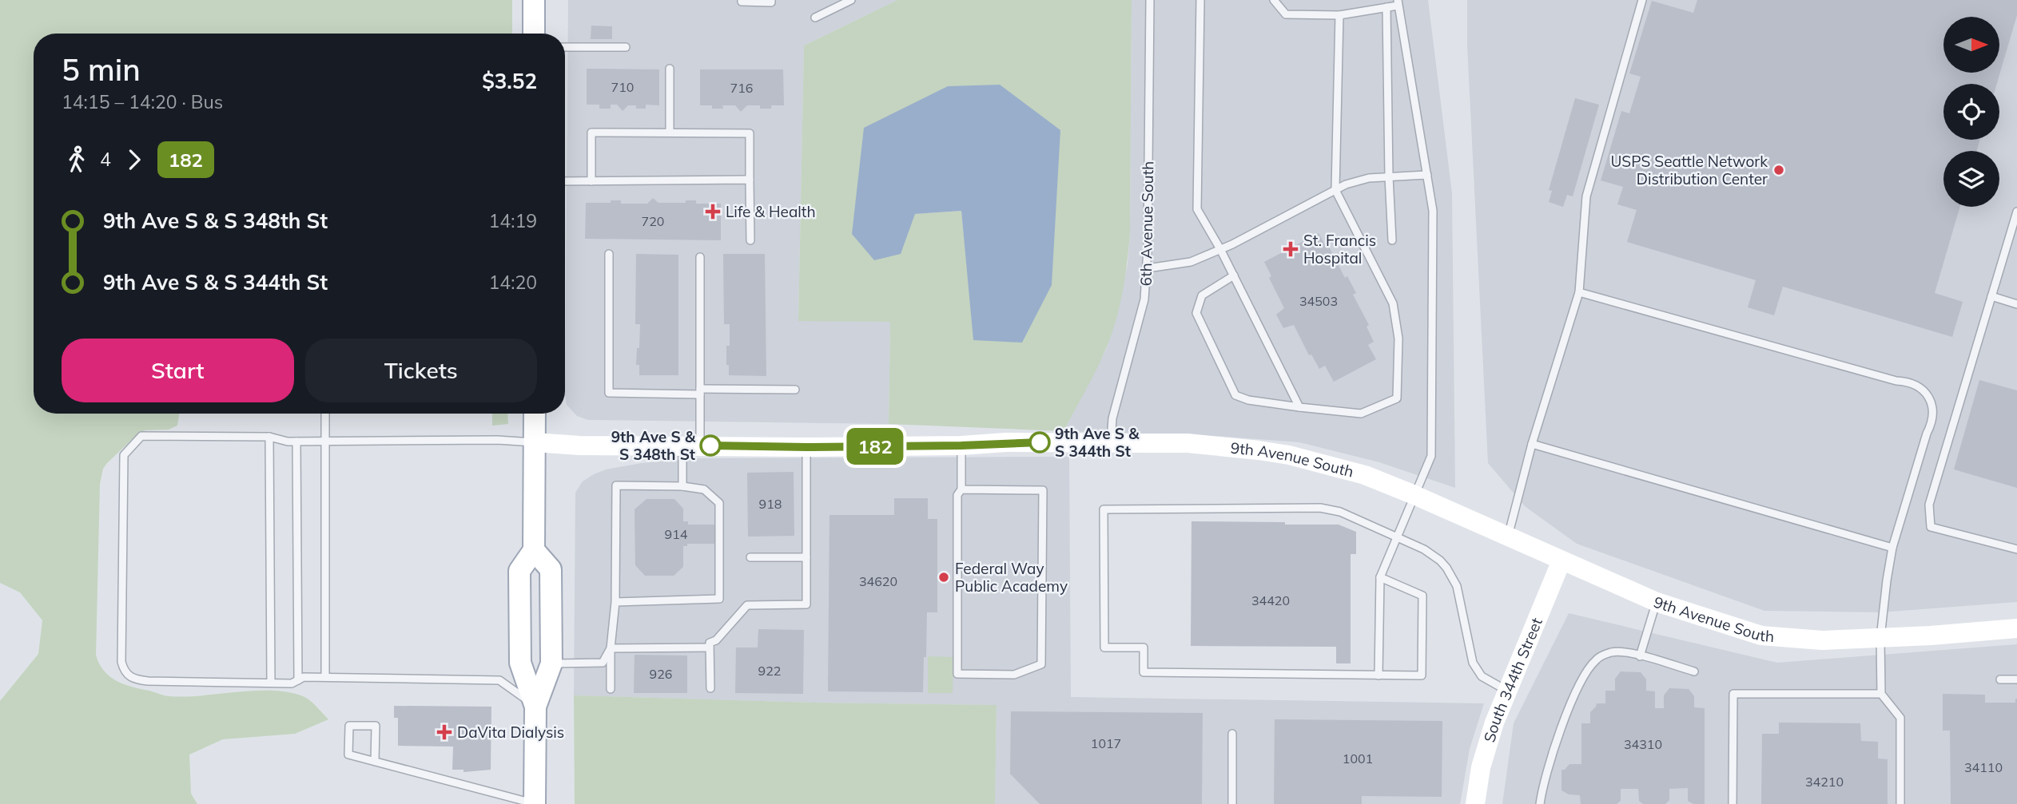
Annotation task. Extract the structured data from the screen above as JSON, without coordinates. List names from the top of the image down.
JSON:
{
  "streets": {
    "street": ["9th Avenue South", "South 344th Street"],
    "lane": ["6th Avenue South"]
  },
  "crossings": [
    ["6th Avenue South", "9th Avenue South"],
    ["9th Avenue South", "South 344th Street"]
  ],
  "places": {
    "other": [
      "USPS Seattle Network Distribution Center",
      "9th Ave S & S 344th St",
      "9th Ave S & S 348th St",
      "Federal Way Public Academy"
    ],
    "health": ["Life & Health", "St. Francis Hospital", "DaVita Dialysis"]
  },
  "lines": ["bus line 182"],
  "house_numbers": [
    "710",
    "716",
    "720",
    "34503",
    "918",
    "914",
    "34620",
    "34420",
    "922",
    "926",
    "1017",
    "34310",
    "1001",
    "34110",
    "34210"
  ],
  "north": "right",
  "page": {
    "on_map": "182",
    "heading": ["5 min", "14:15 – 14:20 · Bus", "$3.52"],
    "legs": ["4", "182"],
    "list": [
      {
        "name": "9th Ave S & S 348th St",
        "value": "14:19"
      },
      {
        "name": "9th Ave S & S 344th St",
        "value": "14:20"
      }
    ],
    "buttons": ["Start", "Tickets"]
  }
}
